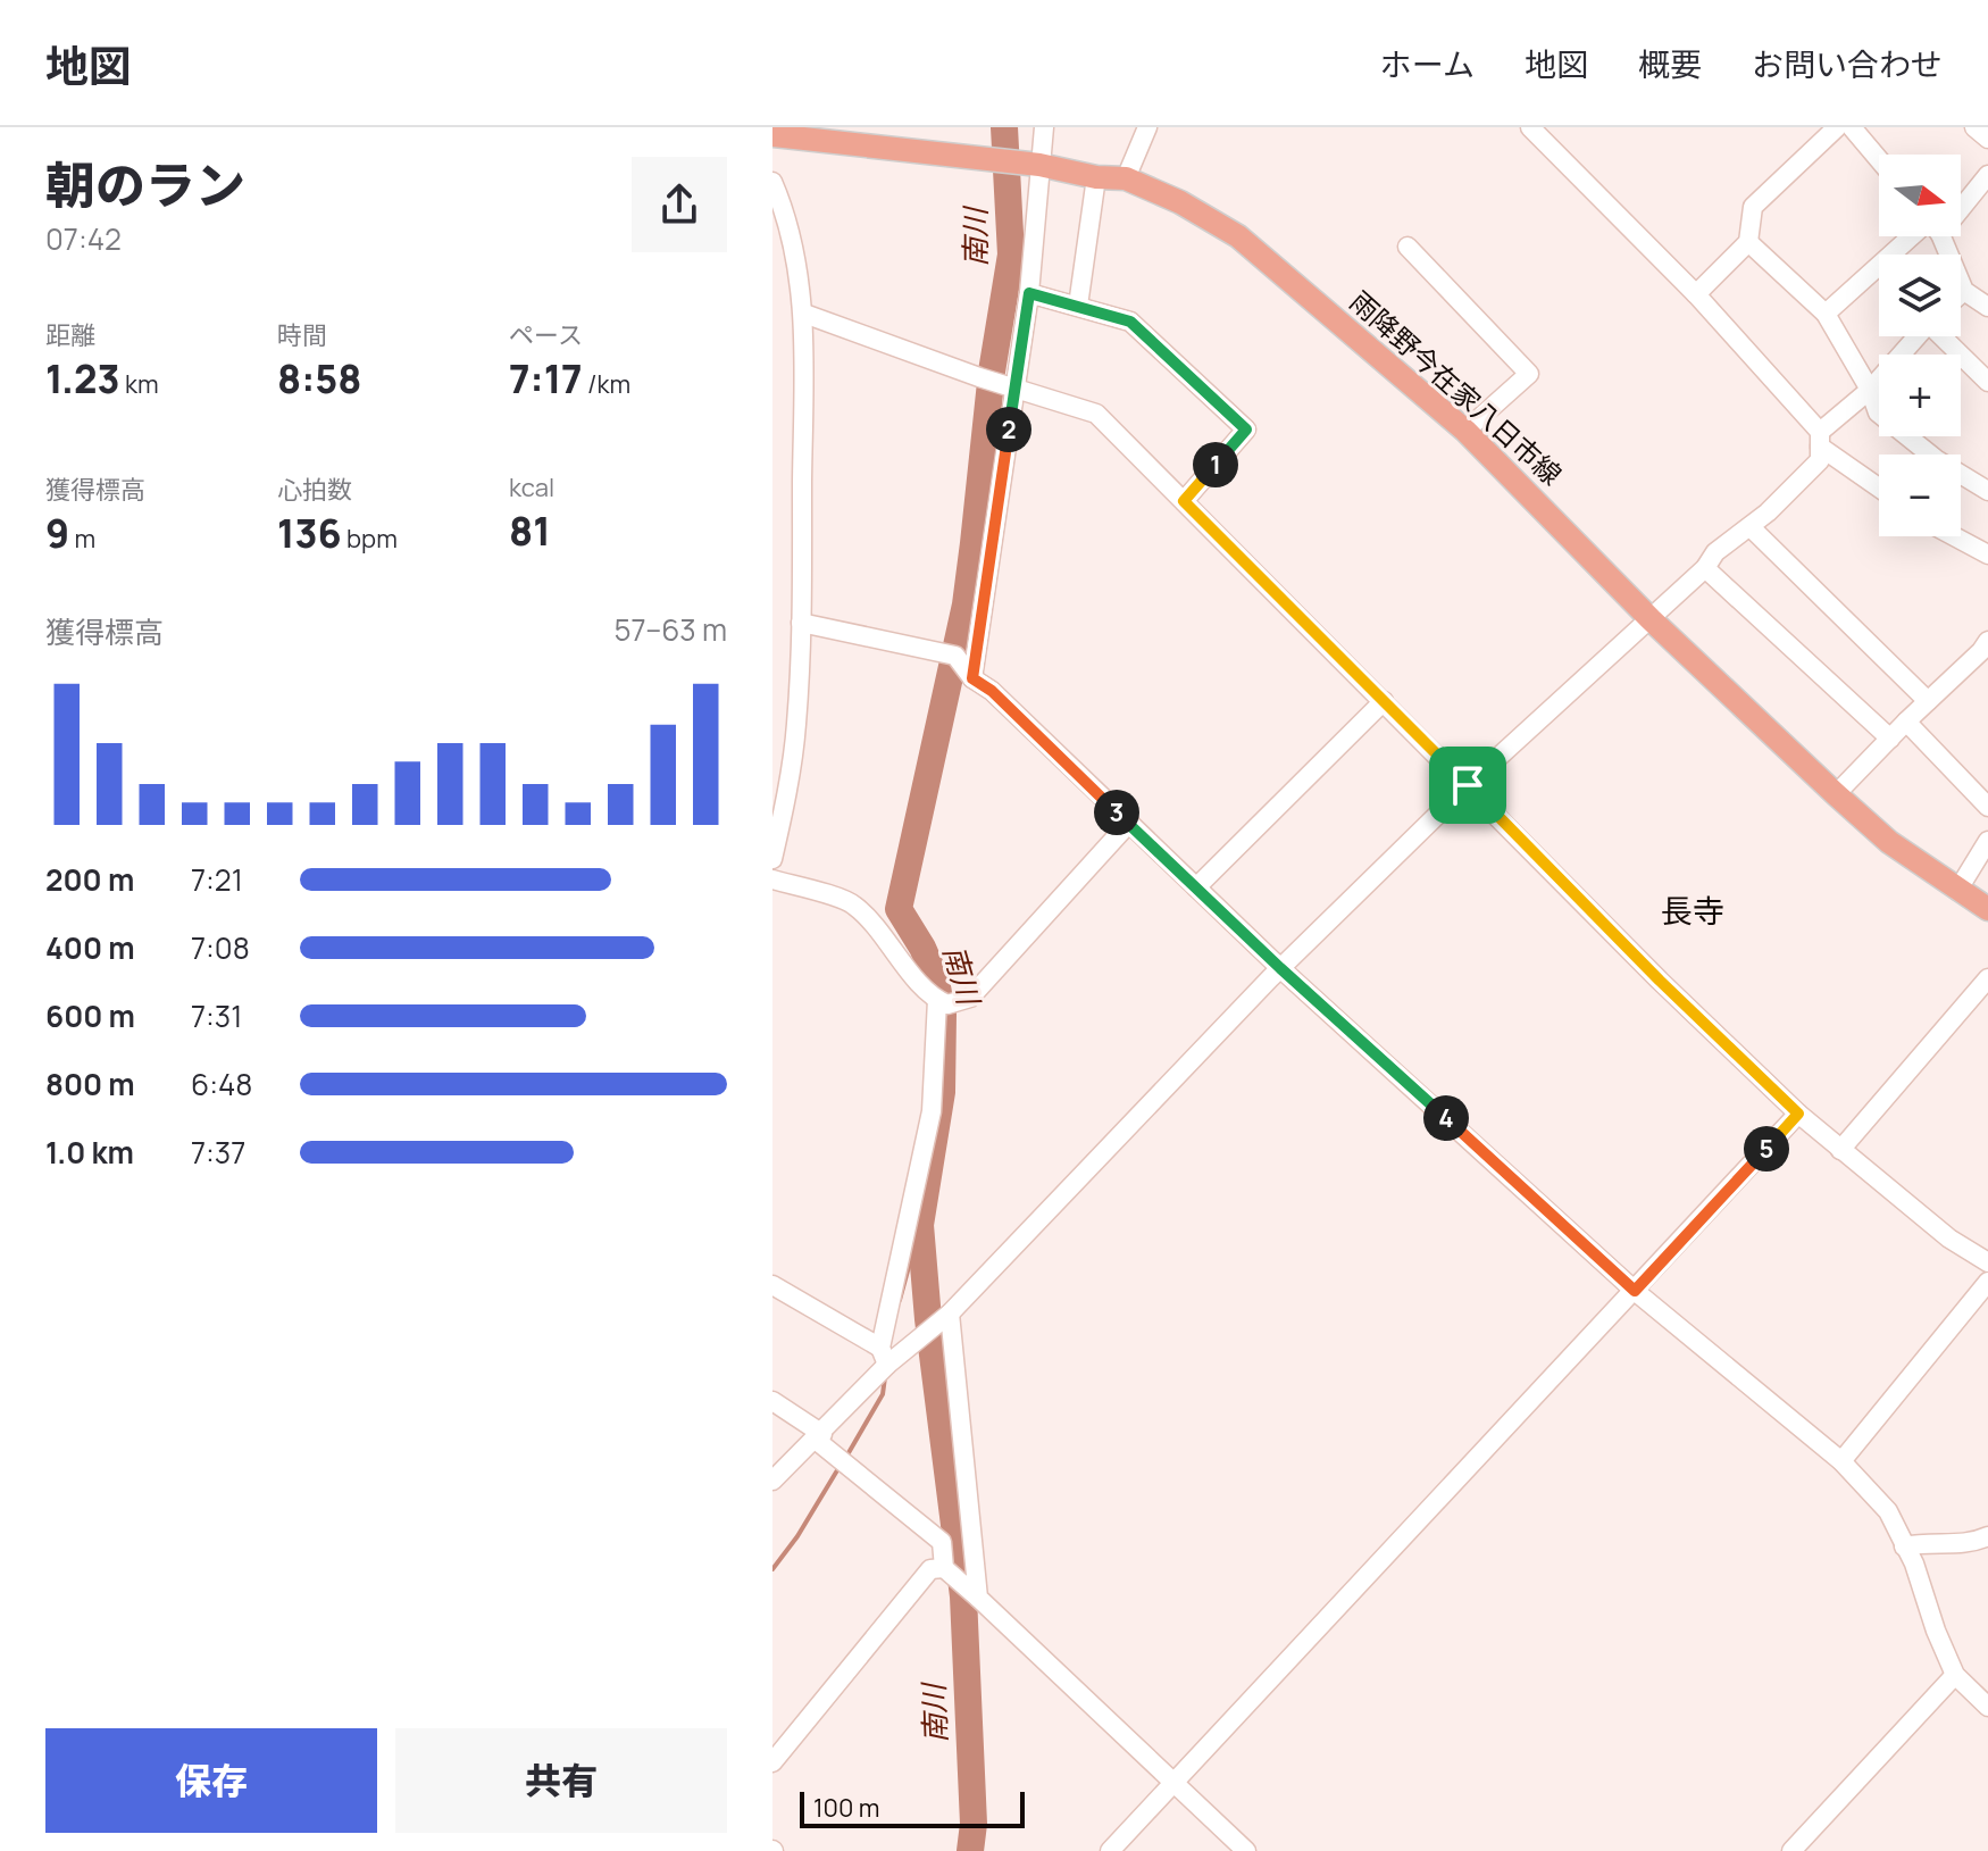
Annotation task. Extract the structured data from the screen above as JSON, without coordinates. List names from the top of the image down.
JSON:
{
  "streets": {
    "main road": ["雨降野今在家八日市線"]
  },
  "districts": ["長寺"],
  "water": ["南川"],
  "scale_bar": "100 m",
  "north": "right",
  "page": {
    "header": "地図",
    "nav": [
      "ホーム",
      "地図",
      "概要",
      "お問い合わせ"
    ],
    "heading": ["朝のラン", "07:42"],
    "map_buttons": ["+", "−"],
    "stats": [
      ["距離", "1.23 km"],
      ["時間", "8:58"],
      ["ペース", "7:17 /km"],
      ["獲得標高", "9 m"],
      ["心拍数", "136 bpm"],
      ["kcal", "81"]
    ],
    "pins": [
      "2",
      "1",
      "3",
      "4",
      "5"
    ],
    "chart": ["獲得標高", "57–63 m"],
    "list": [
      {
        "name": "200 m",
        "note": "7:21"
      },
      {
        "name": "400 m",
        "note": "7:08"
      },
      {
        "name": "600 m",
        "note": "7:31"
      },
      {
        "name": "800 m",
        "note": "6:48"
      },
      {
        "name": "1.0 km",
        "note": "7:37"
      }
    ],
    "buttons": ["保存", "共有"],
    "scale": "100 m"
  }
}
